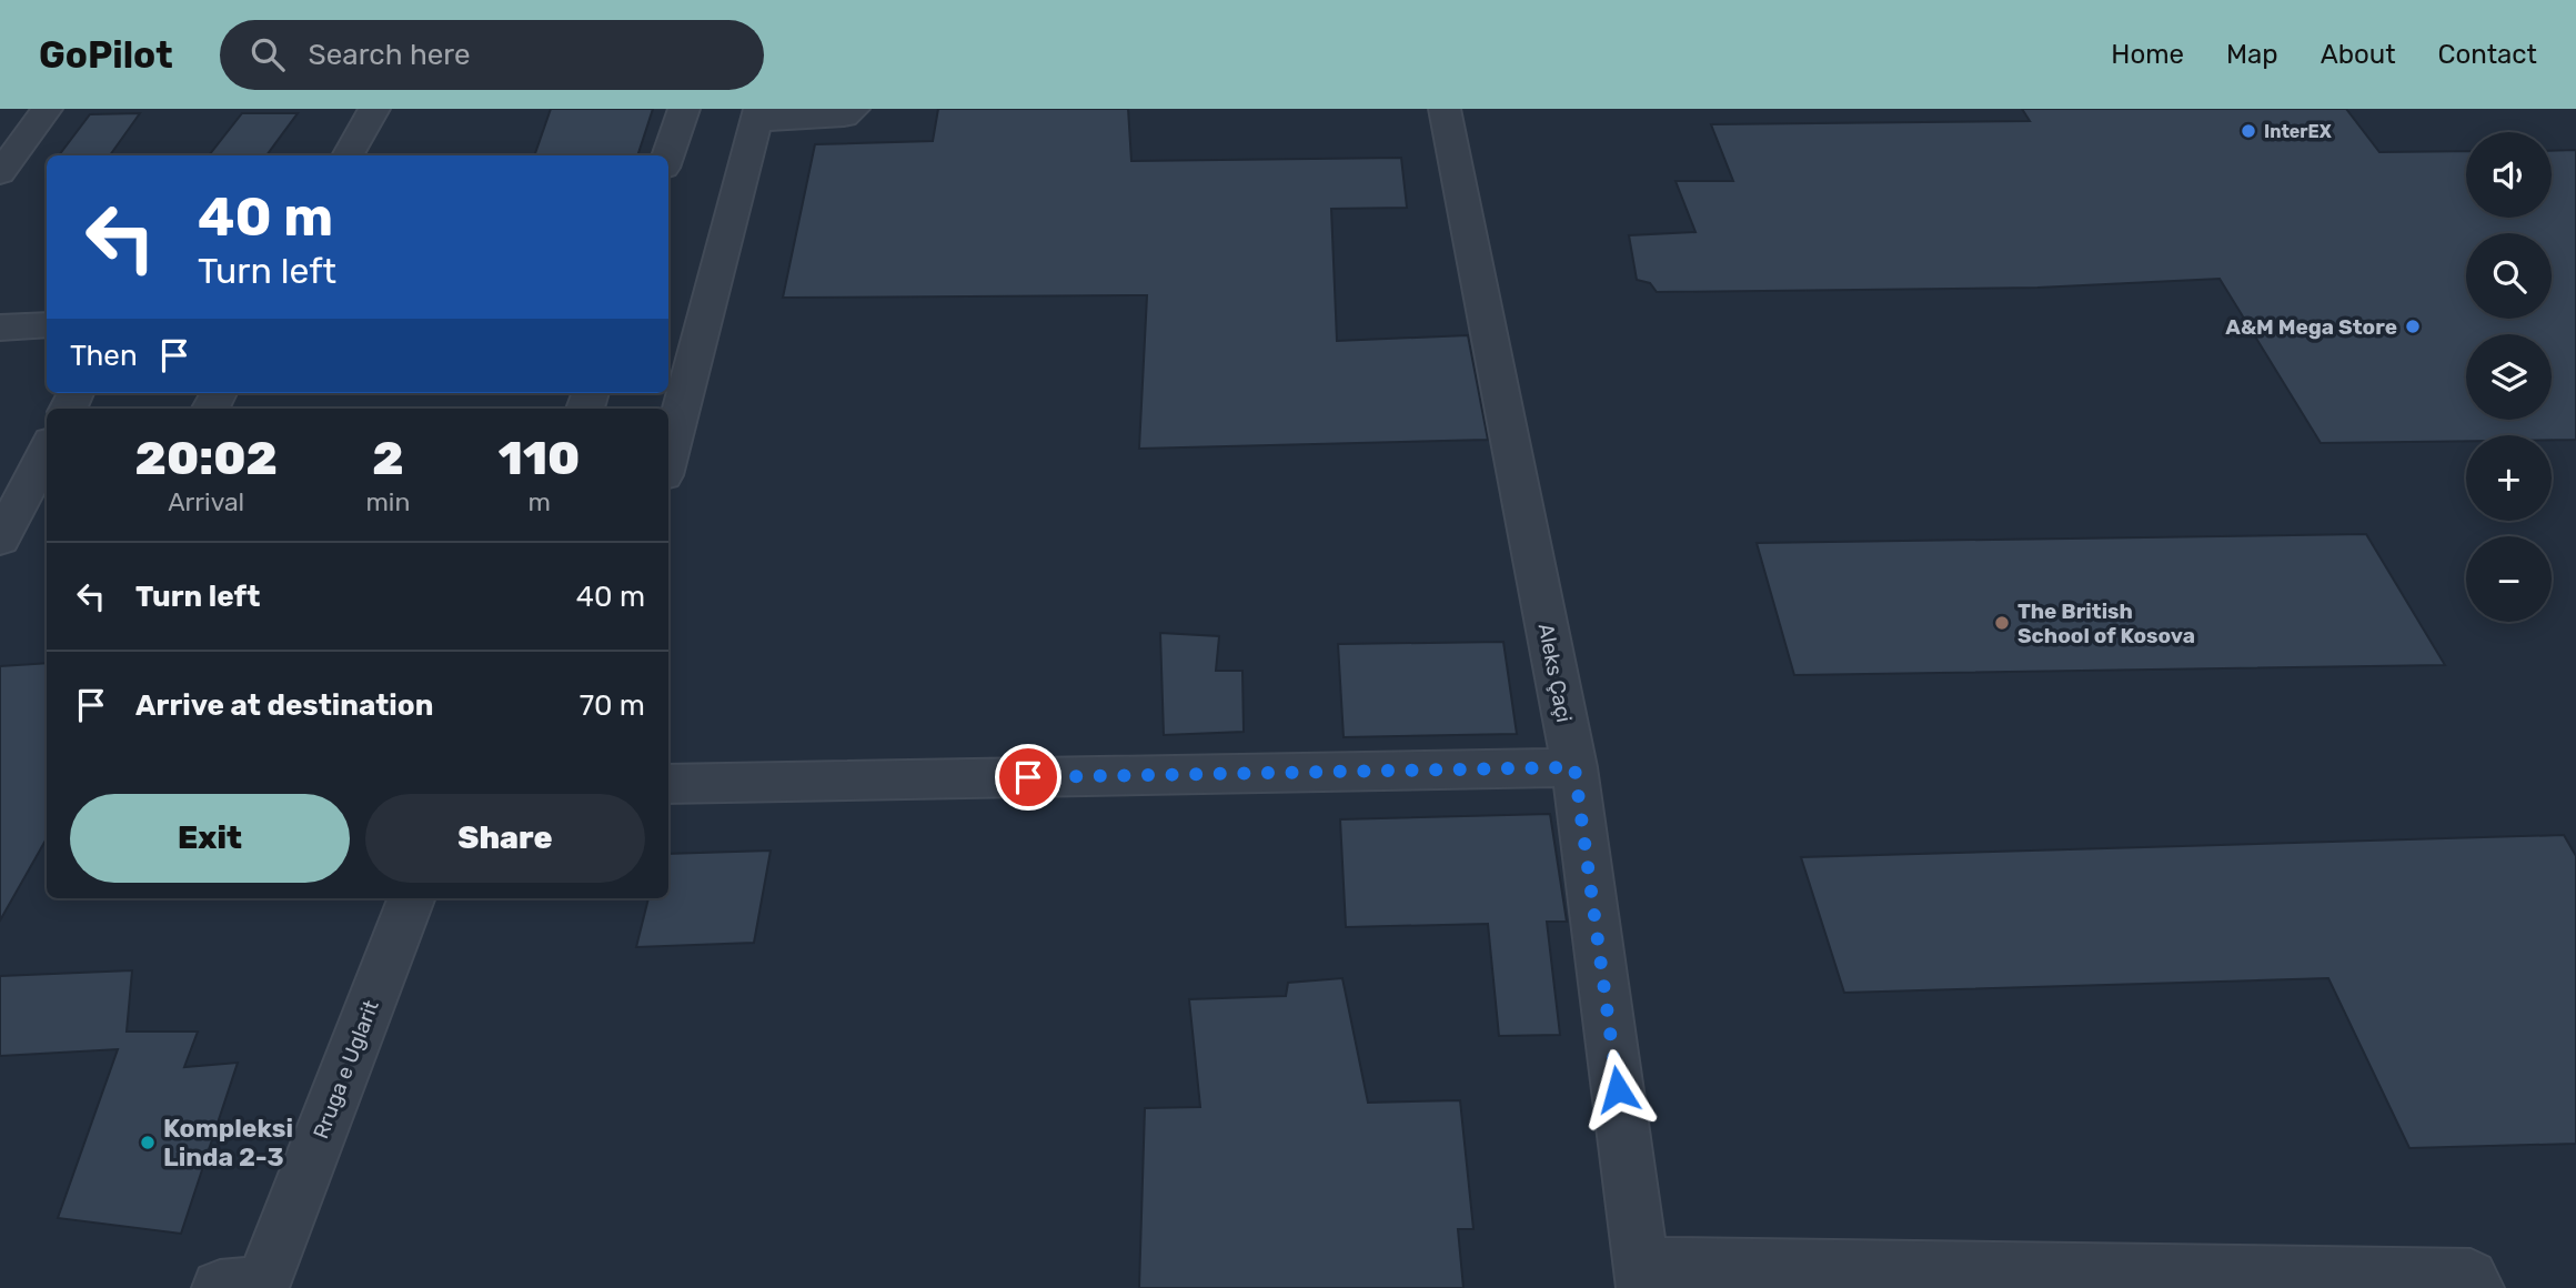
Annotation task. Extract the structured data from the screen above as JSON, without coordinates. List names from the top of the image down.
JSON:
{
  "streets": {
    "street": ["Aleks Çaçi", "Rruga e Uglarit"]
  },
  "places": [
    "InterEX",
    "A&M Mega Store",
    "The British School of Kosova",
    "Kompleksi Linda 2-3"
  ],
  "page": {
    "header": "GoPilot",
    "search": "Search here",
    "nav": [
      "Home",
      "Map",
      "About",
      "Contact"
    ],
    "map_buttons": ["+", "−"],
    "turn": ["40 m", "Turn left"],
    "then": "Then",
    "eta": [
      "20:02",
      "Arrival",
      "2",
      "min",
      "110",
      "m"
    ],
    "list": [
      {
        "name": "Turn left",
        "value": "40 m"
      },
      {
        "name": "Arrive at destination",
        "value": "70 m"
      }
    ],
    "buttons": ["Exit", "Share"]
  }
}
